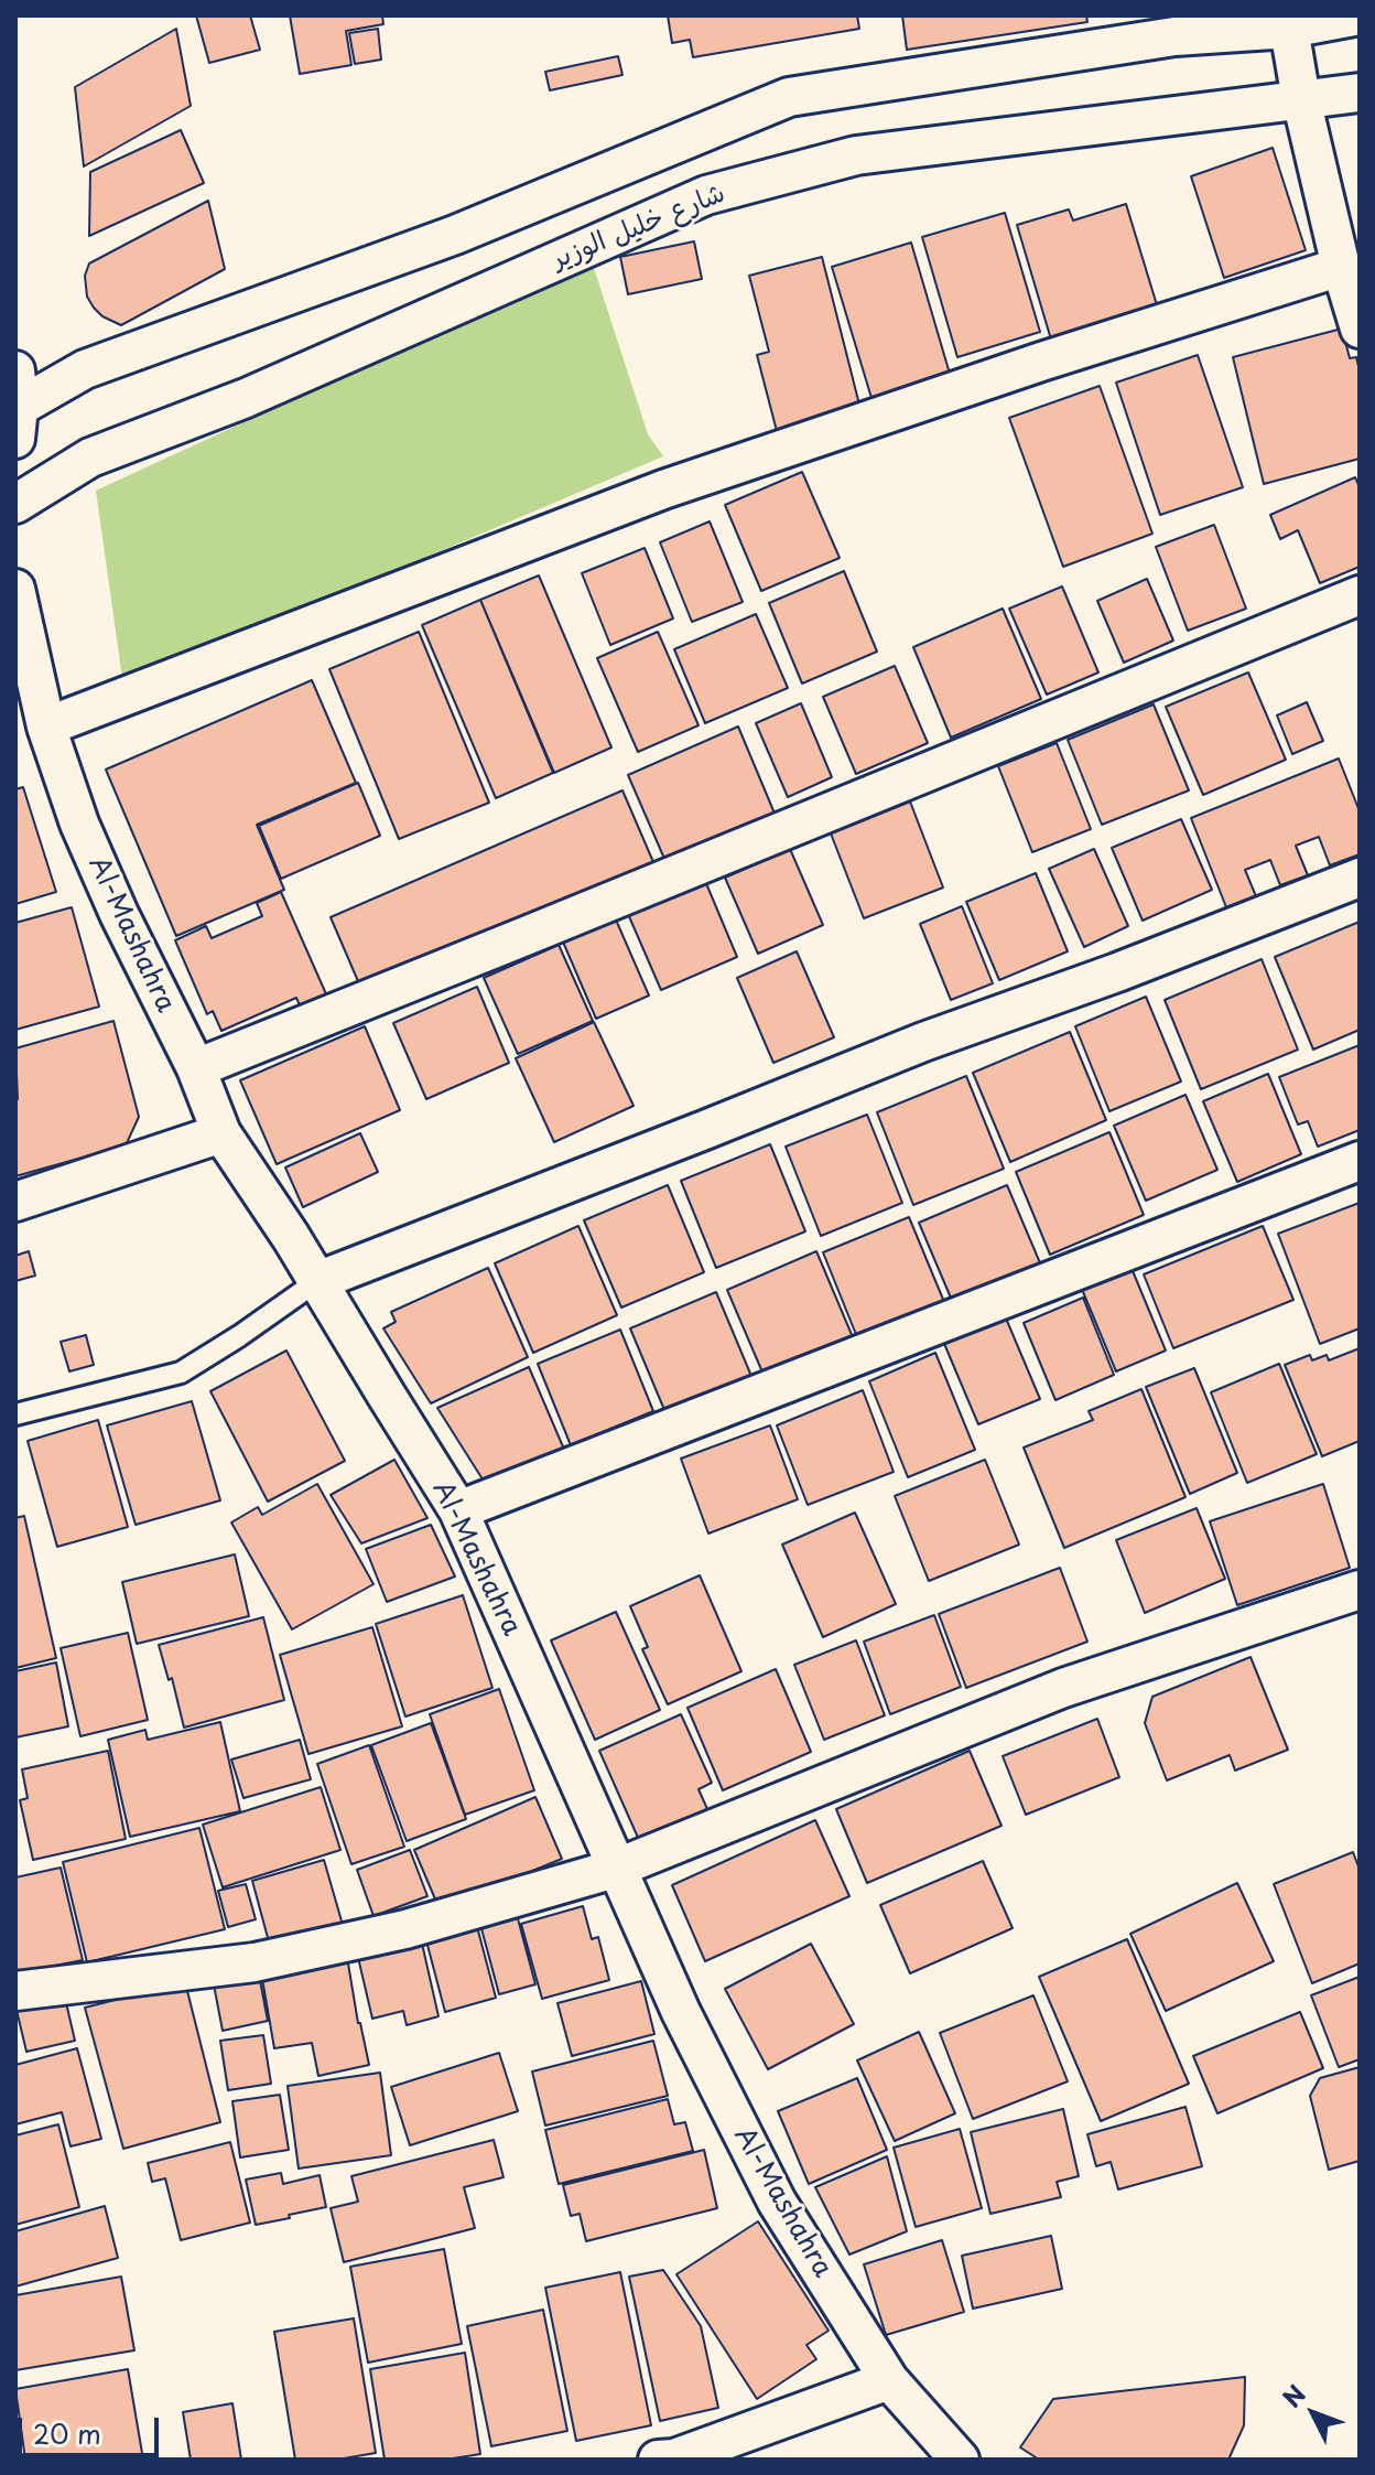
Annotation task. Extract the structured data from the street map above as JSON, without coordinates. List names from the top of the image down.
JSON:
{
  "streets": {
    "street": ["شارع خليل الوزير", "Al-Mashahra"]
  },
  "scale_bar": "20 m",
  "north": "top left"
}
